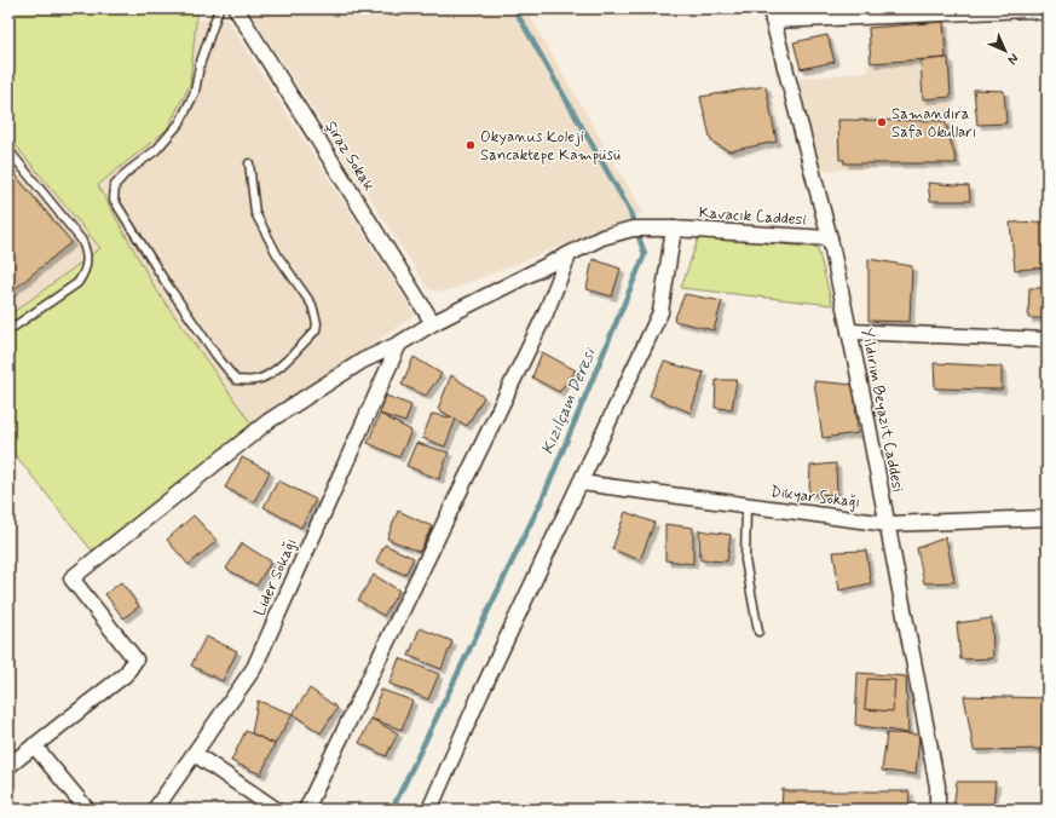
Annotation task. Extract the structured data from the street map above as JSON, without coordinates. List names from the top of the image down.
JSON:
{
  "streets": {
    "street": [
      "Şiraz Sokak",
      "Kavacık Caddesi",
      "Yıldırım Beyazıt Caddesi",
      "Dikyar Sokağı",
      "Lider Sokağı"
    ]
  },
  "crossings": [
    ["Şiraz Sokak", "Kavacık Caddesi"],
    ["Kavacık Caddesi", "Yıldırım Beyazıt Caddesi"],
    ["Kavacık Caddesi", "Lider Sokağı"],
    ["Yıldırım Beyazıt Caddesi", "Dikyar Sokağı"]
  ],
  "water": ["Kızılçam Deresi"],
  "places": ["Samandıra Safa Okulları", "Okyanus Koleji Sancaktepe Kampüsü"],
  "north": "bottom right"
}
